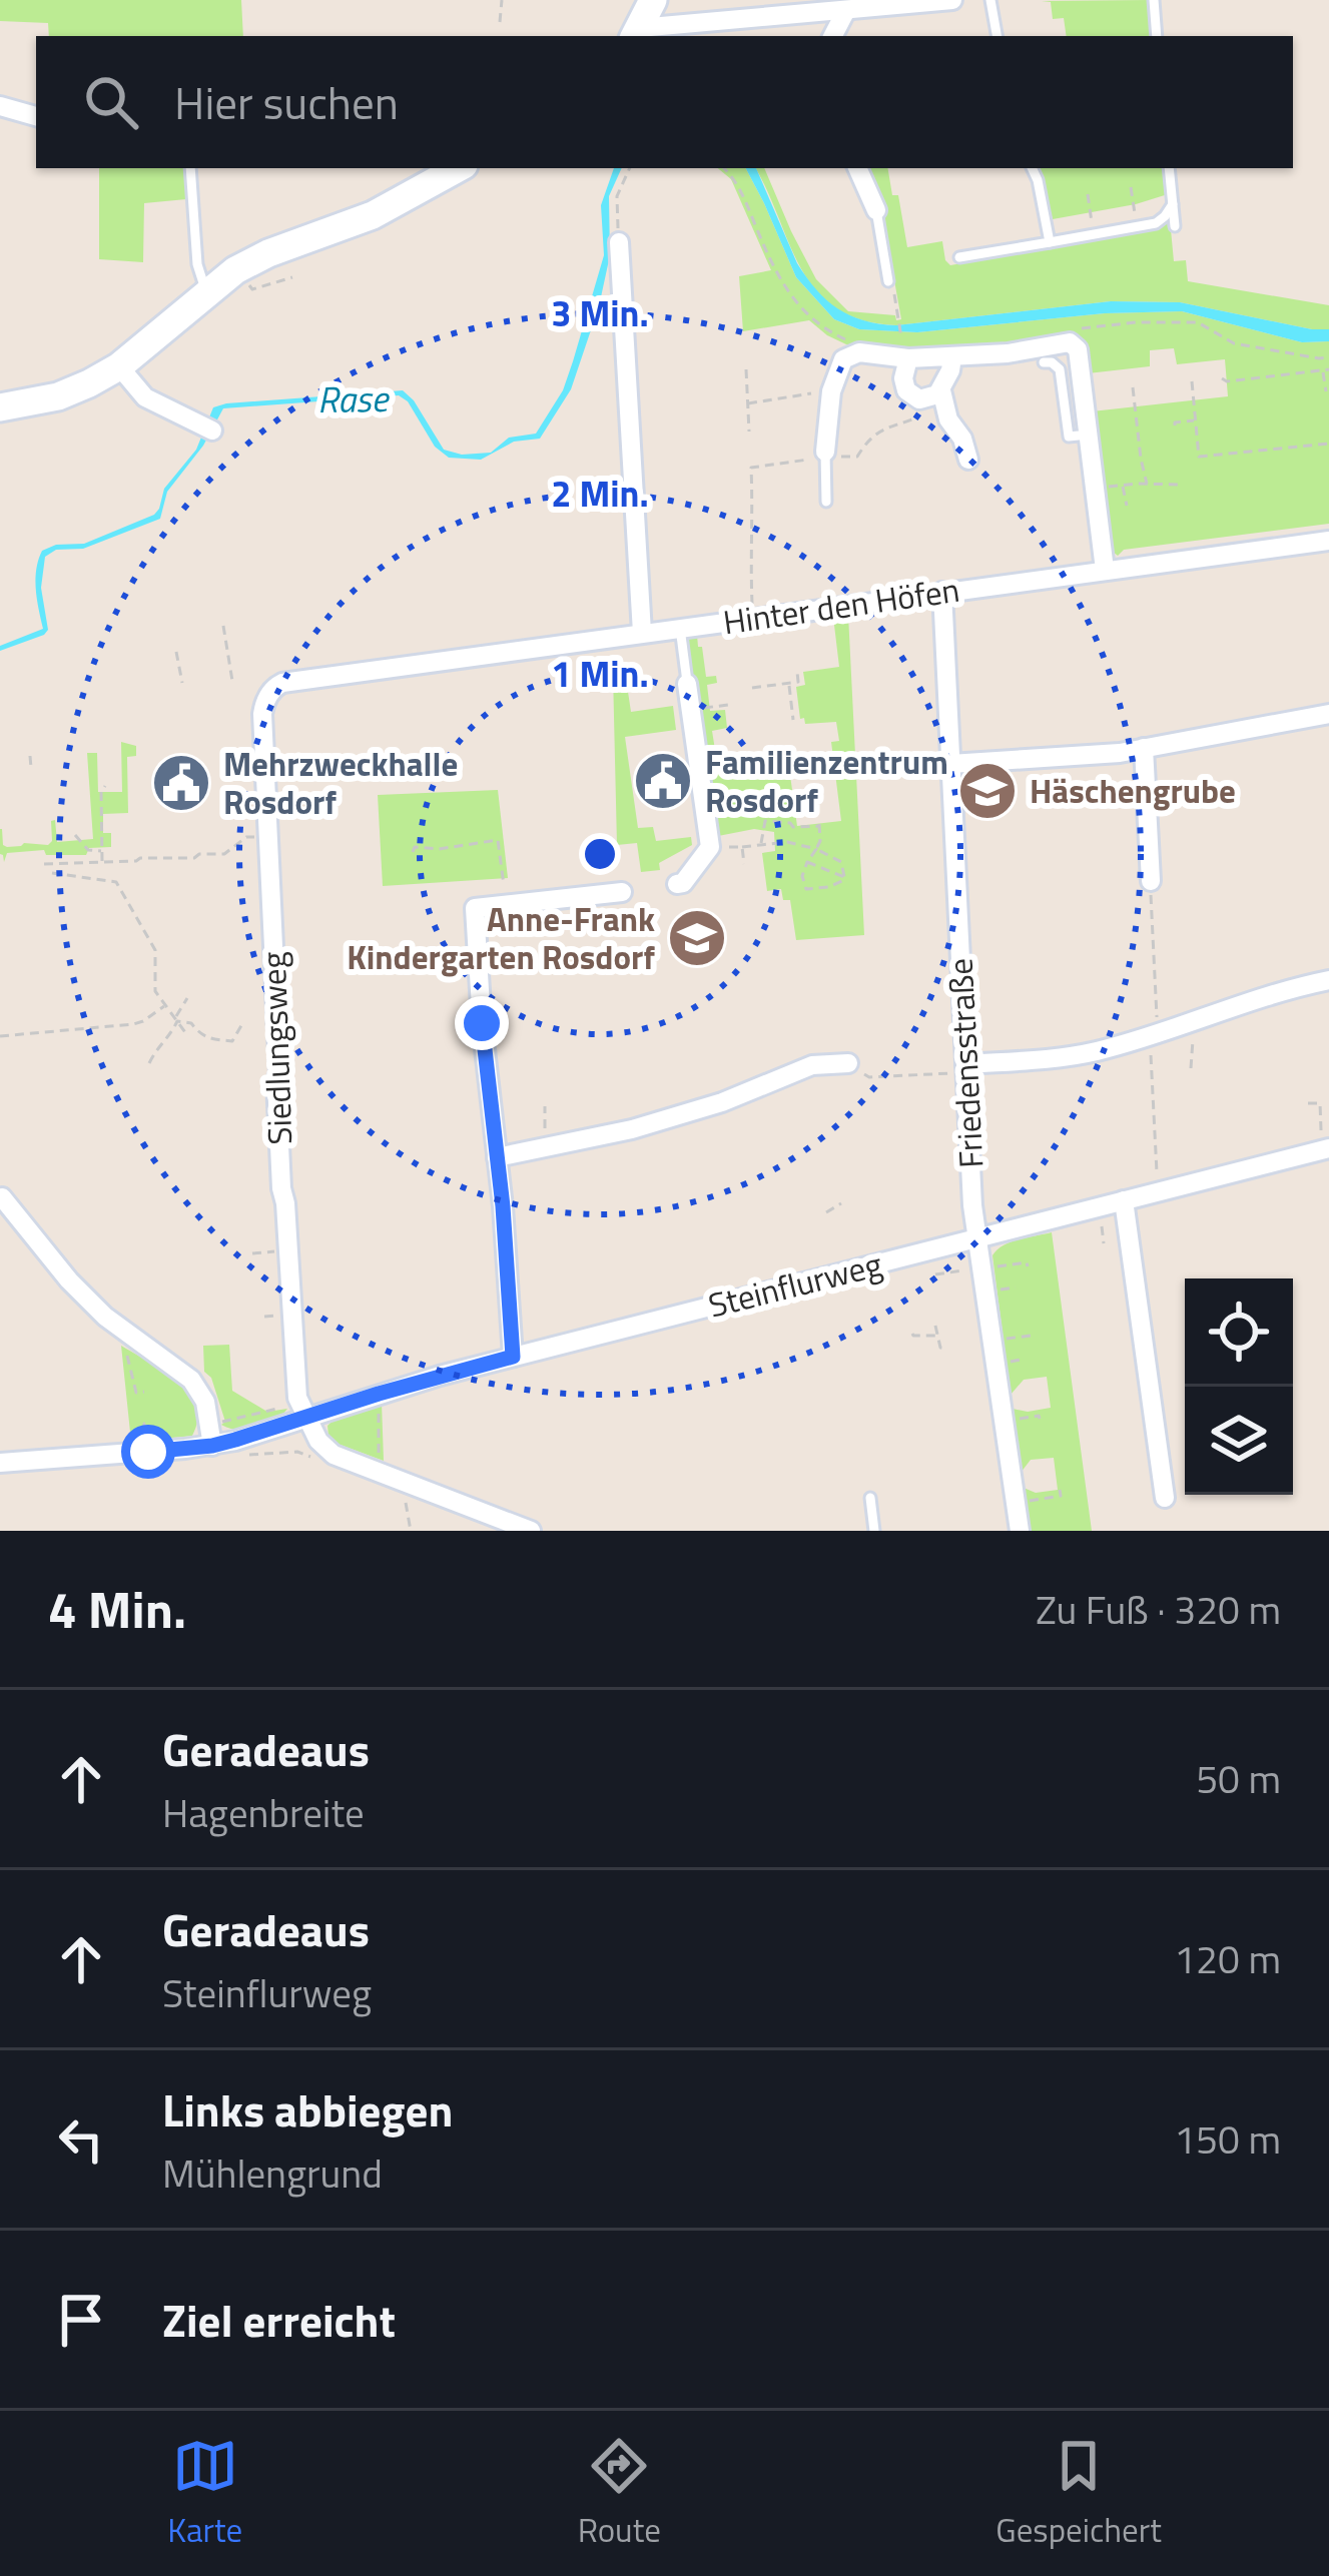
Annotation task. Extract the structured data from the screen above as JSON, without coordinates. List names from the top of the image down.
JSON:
{
  "streets": {
    "street": [
      "Hinter den Höfen",
      "Siedlungsweg",
      "Friedensstraße",
      "Steinflurweg"
    ]
  },
  "crossings": [
    ["Hinter den Höfen", "Siedlungsweg"],
    ["Hinter den Höfen", "Friedensstraße"],
    ["Siedlungsweg", "Steinflurweg"],
    ["Friedensstraße", "Steinflurweg"]
  ],
  "water": ["Rase"],
  "places": {
    "public building": ["Familienzentrum Rosdorf", "Mehrzweckhalle Rosdorf"],
    "school or university": ["Häschengrube", "Anne-Frank Kindergarten Rosdorf"]
  },
  "page": {
    "search": "Hier suchen",
    "heading": ["4 Min.", "Zu Fuß · 320 m"],
    "list": [
      ["Geradeaus", "Hagenbreite", "50 m"],
      ["Geradeaus", "Steinflurweg", "120 m"],
      ["Links abbiegen", "Mühlengrund", "150 m"],
      "Ziel erreicht"
    ],
    "nav": ["Karte", "Route", "Gespeichert"]
  },
  "rings": ["3 Min.", "2 Min.", "1 Min."]
}
